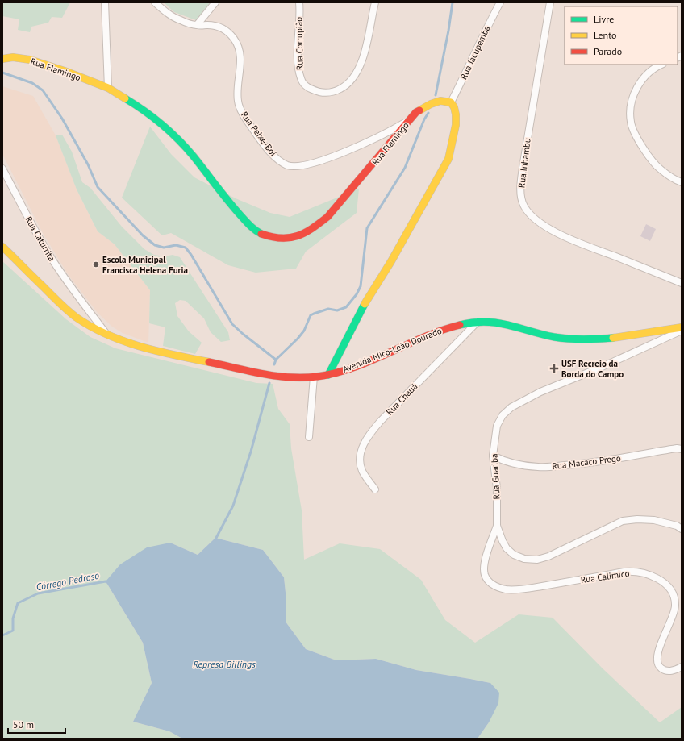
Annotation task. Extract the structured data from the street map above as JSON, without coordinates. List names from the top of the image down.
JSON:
{
  "streets": {
    "street": [
      "Rua Corrupião",
      "Rua Jacupemba",
      "Rua Flamingo",
      "Rua Peixe-Boi",
      "Rua Inhambu",
      "Rua Caturrita",
      "Avenida Mico-Leão Dourado",
      "Rua Chauá",
      "Rua Macaco Prego",
      "Rua Guariba",
      "Rua Calimico"
    ]
  },
  "crossings": [
    ["Rua Jacupemba", "Rua Flamingo"],
    ["Rua Flamingo", "Rua Peixe-Boi"],
    ["Rua Caturrita", "Avenida Mico-Leão Dourado"],
    ["Avenida Mico-Leão Dourado", "Rua Chauá"],
    ["Rua Macaco Prego", "Rua Guariba"],
    ["Rua Guariba", "Rua Calimico"]
  ],
  "water": ["Córrego Pedroso", "Represa Billings"],
  "places": {
    "other": ["Escola Municipal Francisca Helena Furia"],
    "health": ["USF Recreio da Borda do Campo"]
  },
  "legend": ["Livre", "Lento", "Parado"],
  "scale_bar": "50 m"
}
